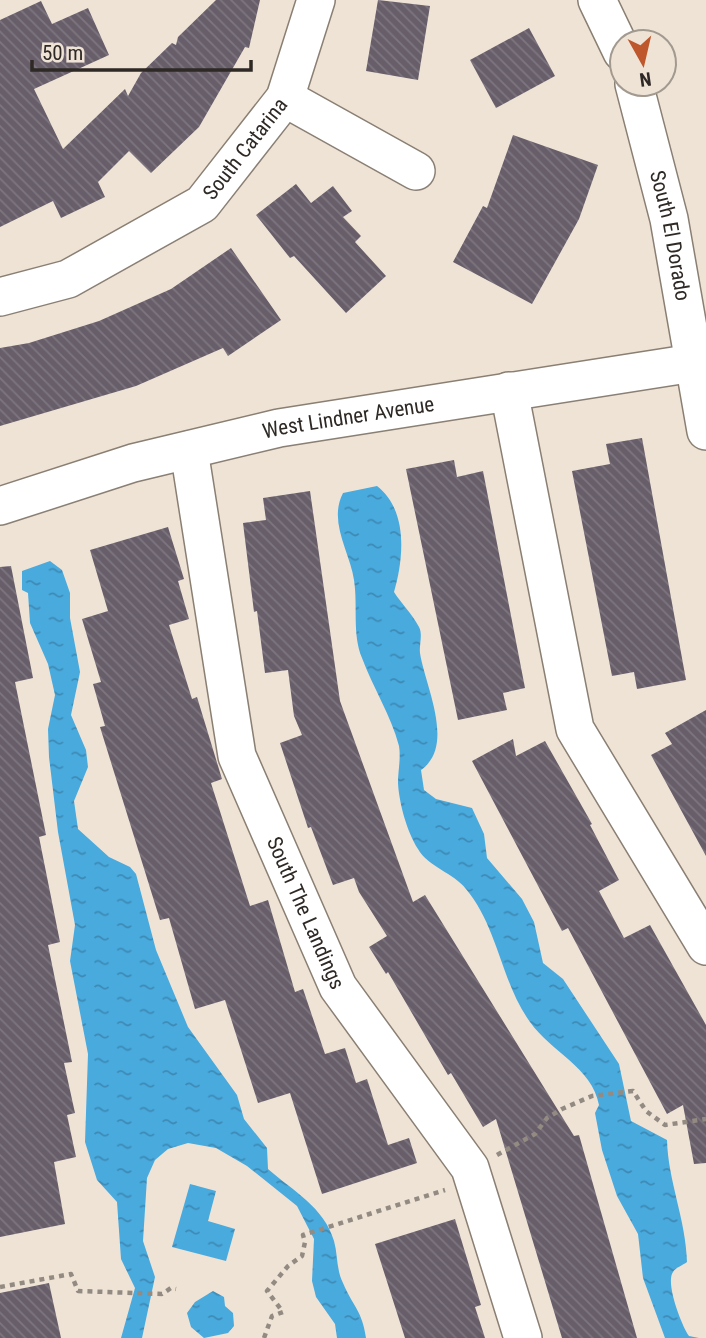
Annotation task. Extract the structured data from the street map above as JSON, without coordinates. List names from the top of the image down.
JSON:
{
  "streets": {
    "street": [
      "South Catarina",
      "South El Dorado",
      "West Lindner Avenue",
      "South The Landings"
    ]
  },
  "crossings": [
    ["South El Dorado", "West Lindner Avenue"],
    ["West Lindner Avenue", "South The Landings"]
  ],
  "scale_bar": "50 m",
  "north": "bottom"
}
